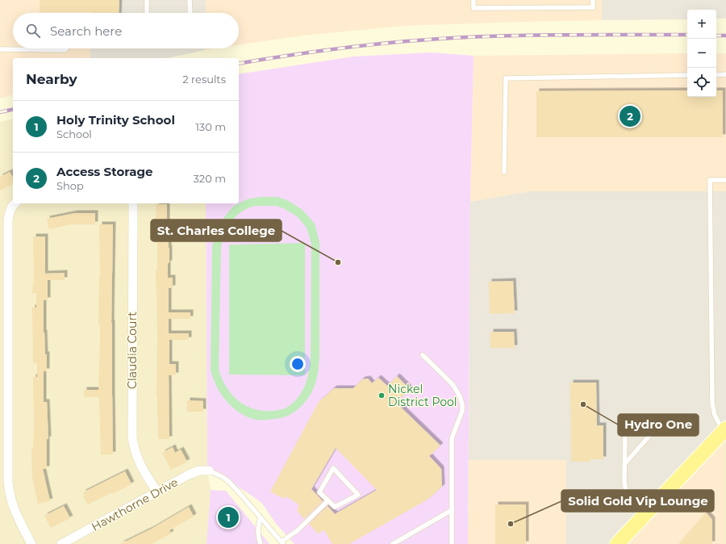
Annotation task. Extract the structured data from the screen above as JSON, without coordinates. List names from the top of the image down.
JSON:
{
  "streets": {
    "street": ["Claudia Court", "Hawthorne Drive"]
  },
  "crossings": [
    ["Claudia Court", "Hawthorne Drive"]
  ],
  "places": [
    "St. Charles College",
    "Nickel District Pool",
    "Hydro One",
    "Solid Gold Vip Lounge"
  ],
  "page": {
    "map_buttons": ["+", "−"],
    "search": "Search here",
    "heading": ["Nearby", "2 results"],
    "list": [
      {
        "mark": "1",
        "name": "Holy Trinity School",
        "note": "School",
        "value": "130 m"
      },
      {
        "mark": "2",
        "name": "Access Storage",
        "note": "Shop",
        "value": "320 m"
      }
    ],
    "pins": ["2", "1"]
  }
}
